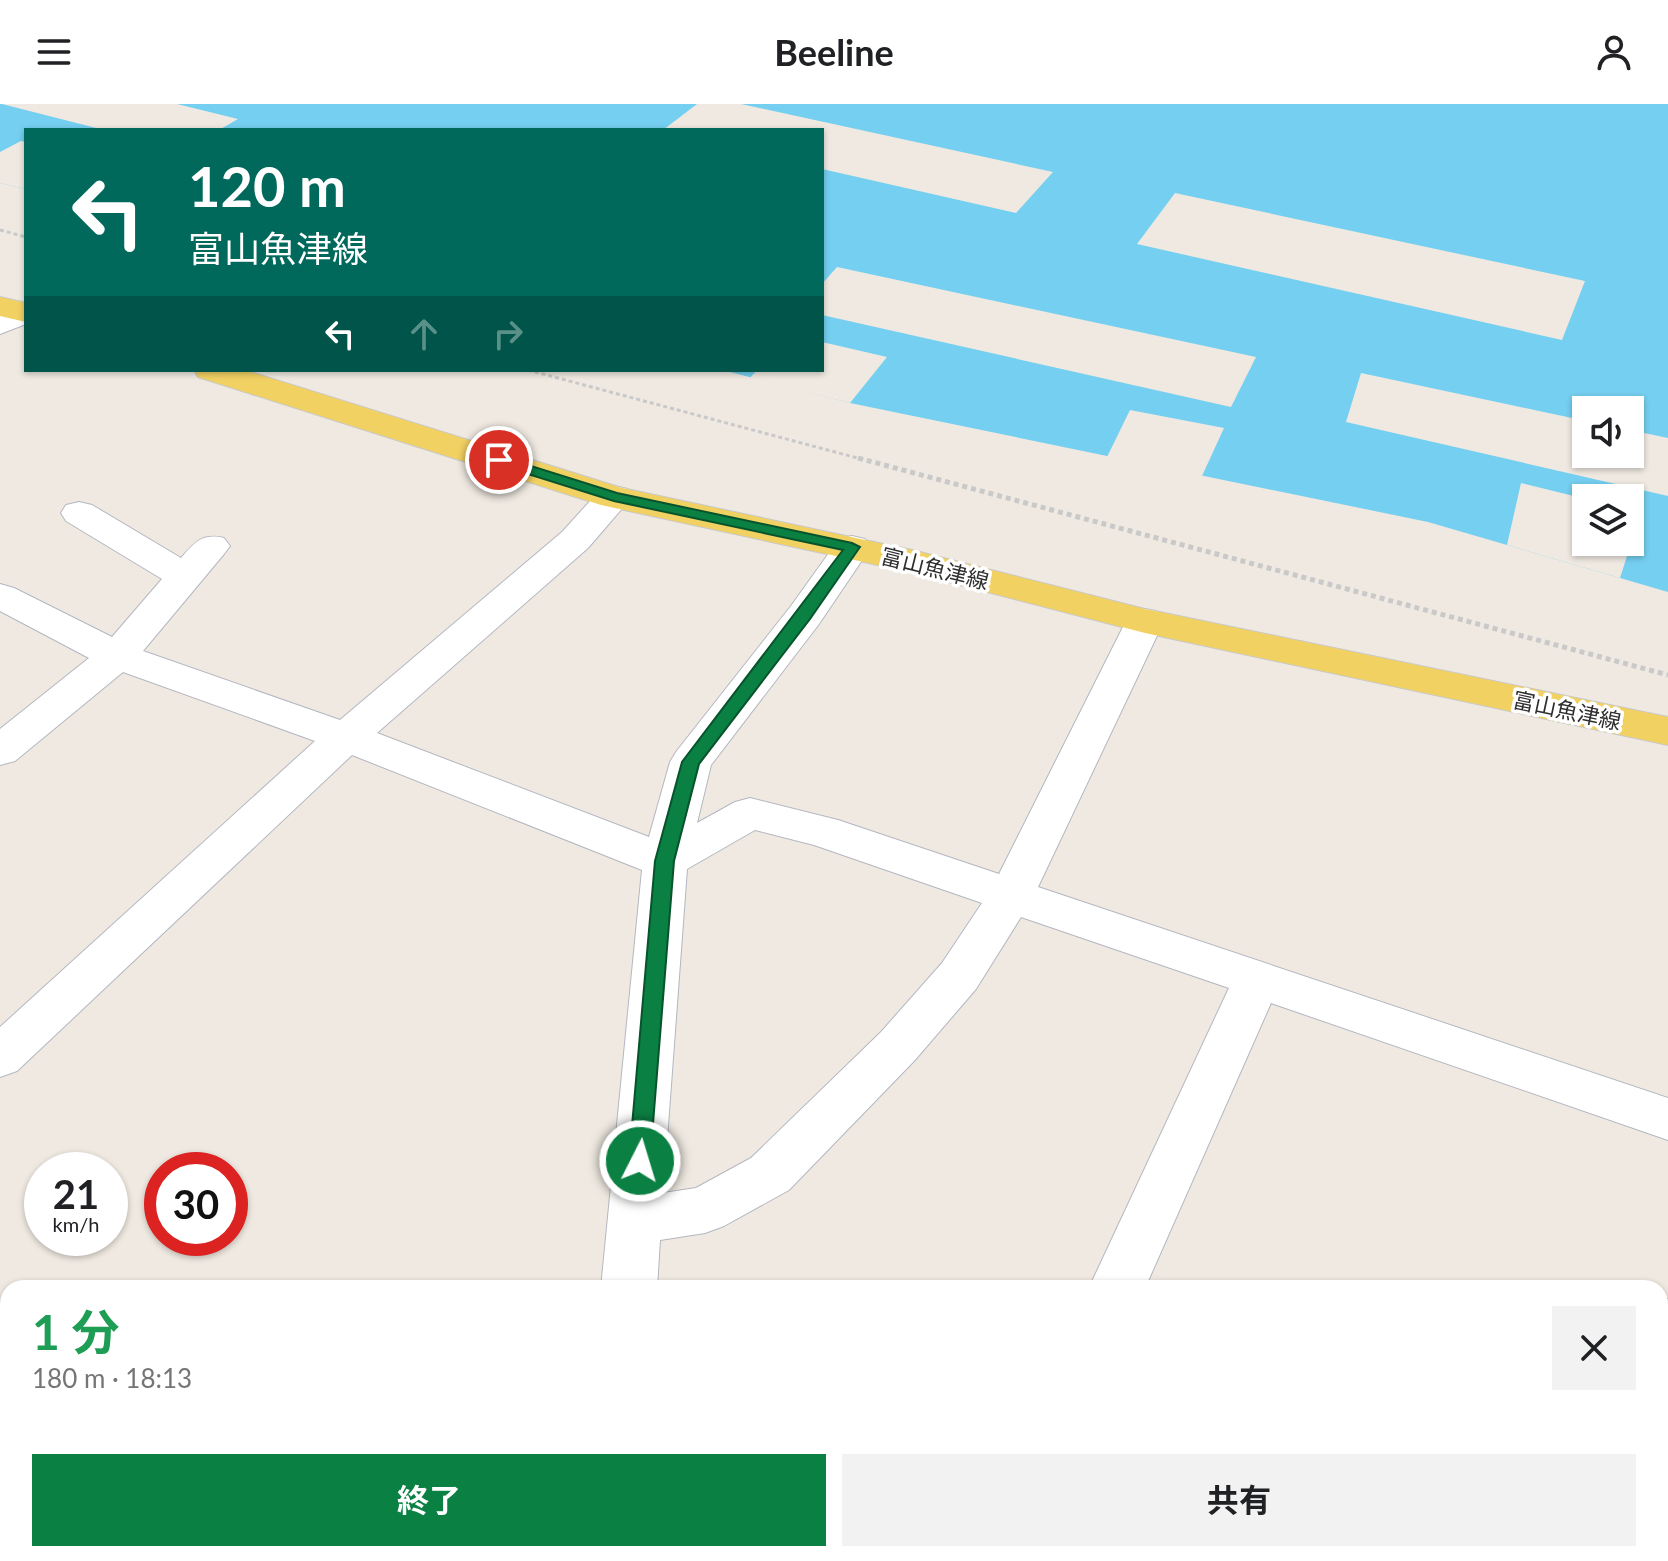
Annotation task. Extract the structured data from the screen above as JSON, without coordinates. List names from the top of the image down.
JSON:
{
  "streets": {
    "main road": ["富山魚津線"]
  },
  "page": {
    "header": "Beeline",
    "turn": ["120 m", "富山魚津線"],
    "speed": "21 km/h",
    "limit": "30",
    "heading": ["1 分", "180 m · 18:13"],
    "buttons": ["終了", "共有"]
  }
}
